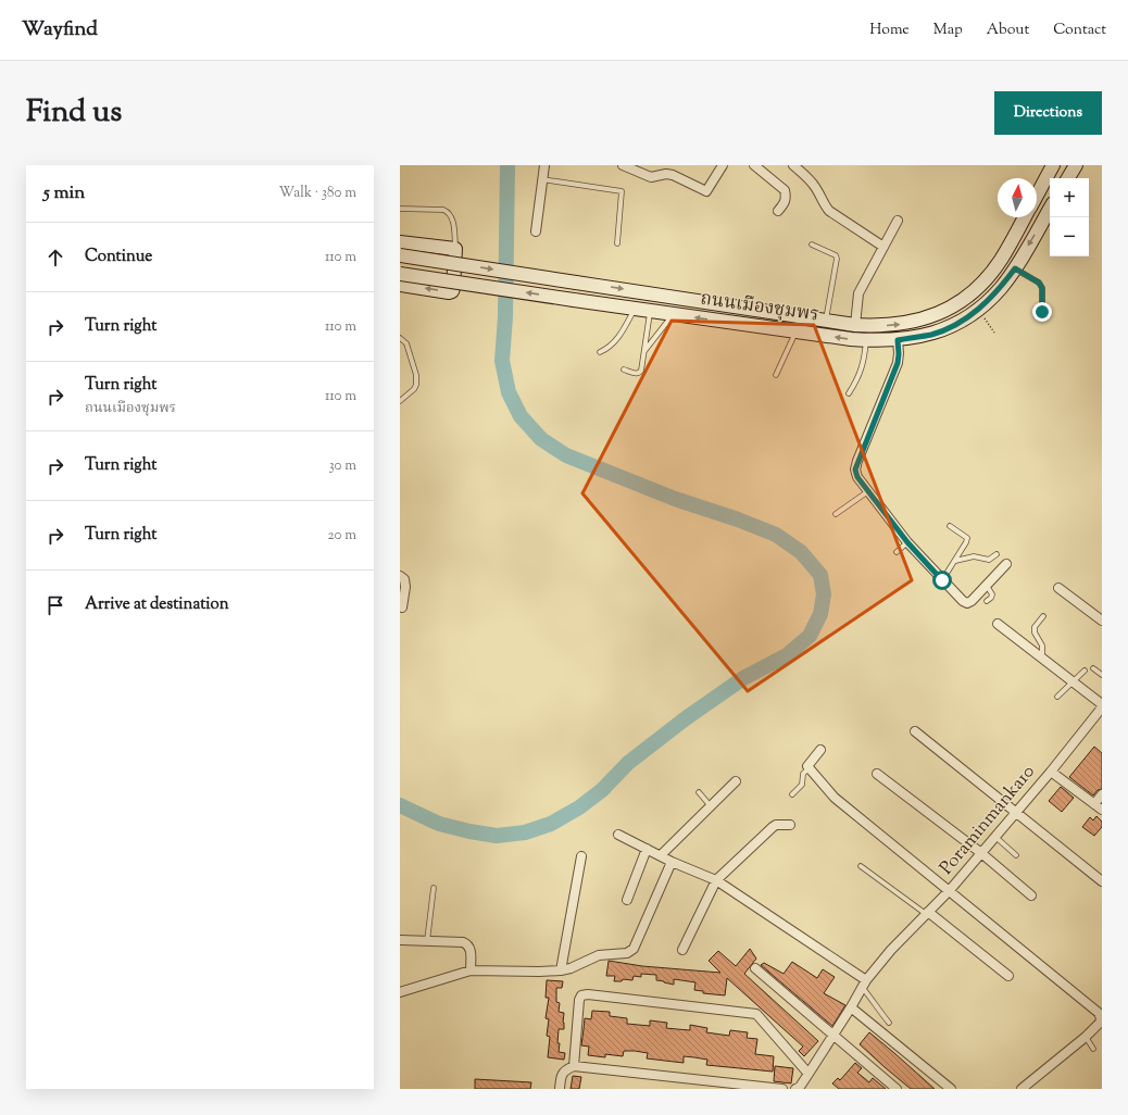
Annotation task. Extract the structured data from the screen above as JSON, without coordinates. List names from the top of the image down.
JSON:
{
  "streets": {
    "main road": ["ถนนเมืองชุมพร"],
    "street": ["Poraminmanka10"]
  },
  "north": "top",
  "page": {
    "header": "Wayfind",
    "nav": [
      "Home",
      "Map",
      "About",
      "Contact"
    ],
    "title": "Find us",
    "buttons": "Directions",
    "heading": ["5 min", "Walk · 380 m"],
    "map_buttons": ["+", "−"],
    "list": [
      ["Continue", "110 m"],
      ["Turn right", "110 m"],
      ["Turn right", "ถนนเมืองชุมพร", "110 m"],
      ["Turn right", "30 m"],
      ["Turn right", "20 m"],
      "Arrive at destination"
    ]
  }
}
